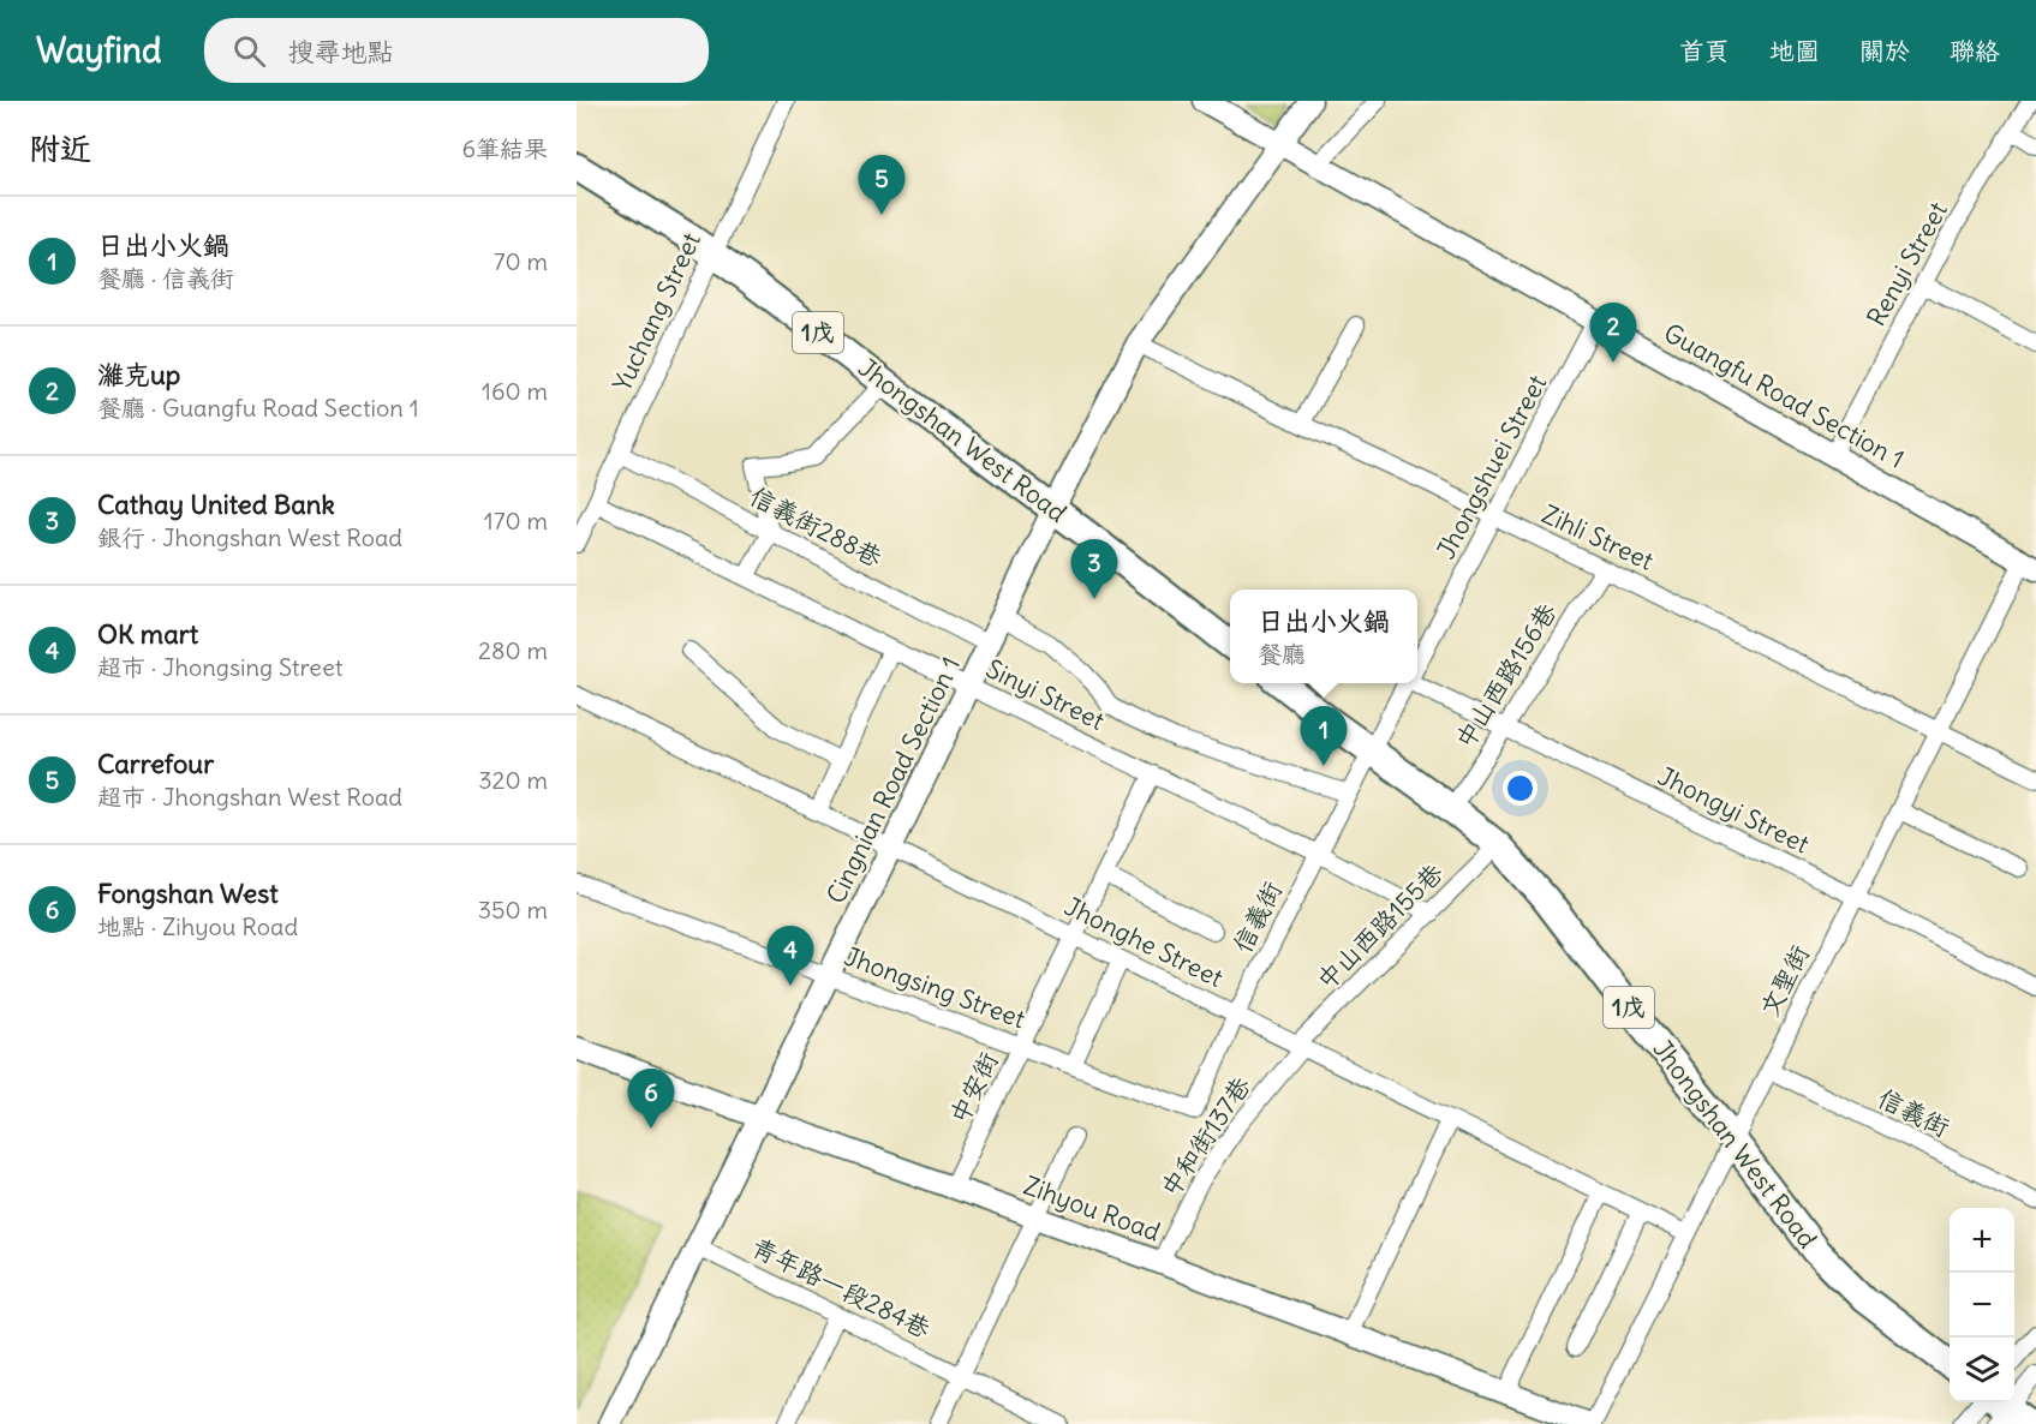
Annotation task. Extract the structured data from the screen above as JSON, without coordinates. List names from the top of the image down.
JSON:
{
  "streets": {
    "main road": ["1戊", "Jhongshan West Road"],
    "street": [
      "Renyi Street",
      "Yuchang Street",
      "Guangfu Road Section 1",
      "Jhongshuei Street",
      "信義街288巷",
      "Zihli Street",
      "中山西路156巷",
      "Sinyi Street",
      "Cingnian Road Section 1",
      "Jhongyi Street",
      "信義街",
      "中山西路155巷",
      "Jhonghe Street",
      "文聖街",
      "Jhongsing Street",
      "中安街",
      "中和街137巷",
      "Zihyou Road",
      "青年路一段284巷"
    ]
  },
  "crossings": [
    ["Renyi Street", "Guangfu Road Section 1"],
    ["Yuchang Street", "Jhongshan West Road"],
    ["Yuchang Street", "信義街288巷"],
    ["Yuchang Street", "Sinyi Street"],
    ["Guangfu Road Section 1", "Jhongshuei Street"],
    ["Guangfu Road Section 1", "Cingnian Road Section 1"],
    ["Guangfu Road Section 1", "文聖街"],
    ["Jhongshan West Road", "Jhongshuei Street"],
    ["Jhongshan West Road", "中山西路156巷"],
    ["Jhongshan West Road", "Cingnian Road Section 1"],
    ["Jhongshan West Road", "信義街"],
    ["Jhongshan West Road", "中山西路155巷"],
    ["Jhongshan West Road", "文聖街"],
    ["Jhongshuei Street", "Zihli Street"],
    ["Jhongshuei Street", "信義街"],
    ["信義街288巷", "Cingnian Road Section 1"],
    ["Zihli Street", "中山西路156巷"],
    ["Zihli Street", "Cingnian Road Section 1"],
    ["Zihli Street", "文聖街"],
    ["中山西路156巷", "Jhongyi Street"],
    ["Sinyi Street", "Cingnian Road Section 1"],
    ["Sinyi Street", "信義街"],
    ["Sinyi Street", "中山西路155巷"],
    ["Sinyi Street", "中安街"],
    ["Cingnian Road Section 1", "Jhonghe Street"],
    ["Cingnian Road Section 1", "Jhongsing Street"],
    ["Cingnian Road Section 1", "Zihyou Road"],
    ["Cingnian Road Section 1", "青年路一段284巷"],
    ["Jhongyi Street", "文聖街"],
    ["信義街", "Jhonghe Street"],
    ["信義街", "文聖街"],
    ["信義街", "Jhongsing Street"],
    ["中山西路155巷", "Jhonghe Street"],
    ["中山西路155巷", "中和街137巷"],
    ["Jhonghe Street", "文聖街"],
    ["Jhonghe Street", "中安街"],
    ["Jhonghe Street", "中和街137巷"],
    ["文聖街", "Zihyou Road"],
    ["Jhongsing Street", "中安街"],
    ["中安街", "Zihyou Road"],
    ["中和街137巷", "Zihyou Road"]
  ],
  "page": {
    "header": "Wayfind",
    "search": "搜尋地點",
    "nav": [
      "首頁",
      "地圖",
      "關於",
      "聯絡"
    ],
    "heading": ["附近", "6筆結果"],
    "pins": [
      "5",
      "2",
      "3",
      "1",
      "4",
      "6"
    ],
    "list": [
      {
        "mark": "1",
        "name": "日出小火鍋",
        "note": "餐廳 · 信義街",
        "value": "70 m"
      },
      {
        "mark": "2",
        "name": "濰克up",
        "note": "餐廳 · Guangfu Road Section 1",
        "value": "160 m"
      },
      {
        "mark": "3",
        "name": "Cathay United Bank",
        "note": "銀行 · Jhongshan West Road",
        "value": "170 m"
      },
      {
        "mark": "4",
        "name": "OK mart",
        "note": "超市 · Jhongsing Street",
        "value": "280 m"
      },
      {
        "mark": "5",
        "name": "Carrefour",
        "note": "超市 · Jhongshan West Road",
        "value": "320 m"
      },
      {
        "mark": "6",
        "name": "Fongshan West",
        "note": "地點 · Zihyou Road",
        "value": "350 m"
      }
    ],
    "popup": ["日出小火鍋", "餐廳"],
    "map_buttons": ["+", "−"]
  }
}
